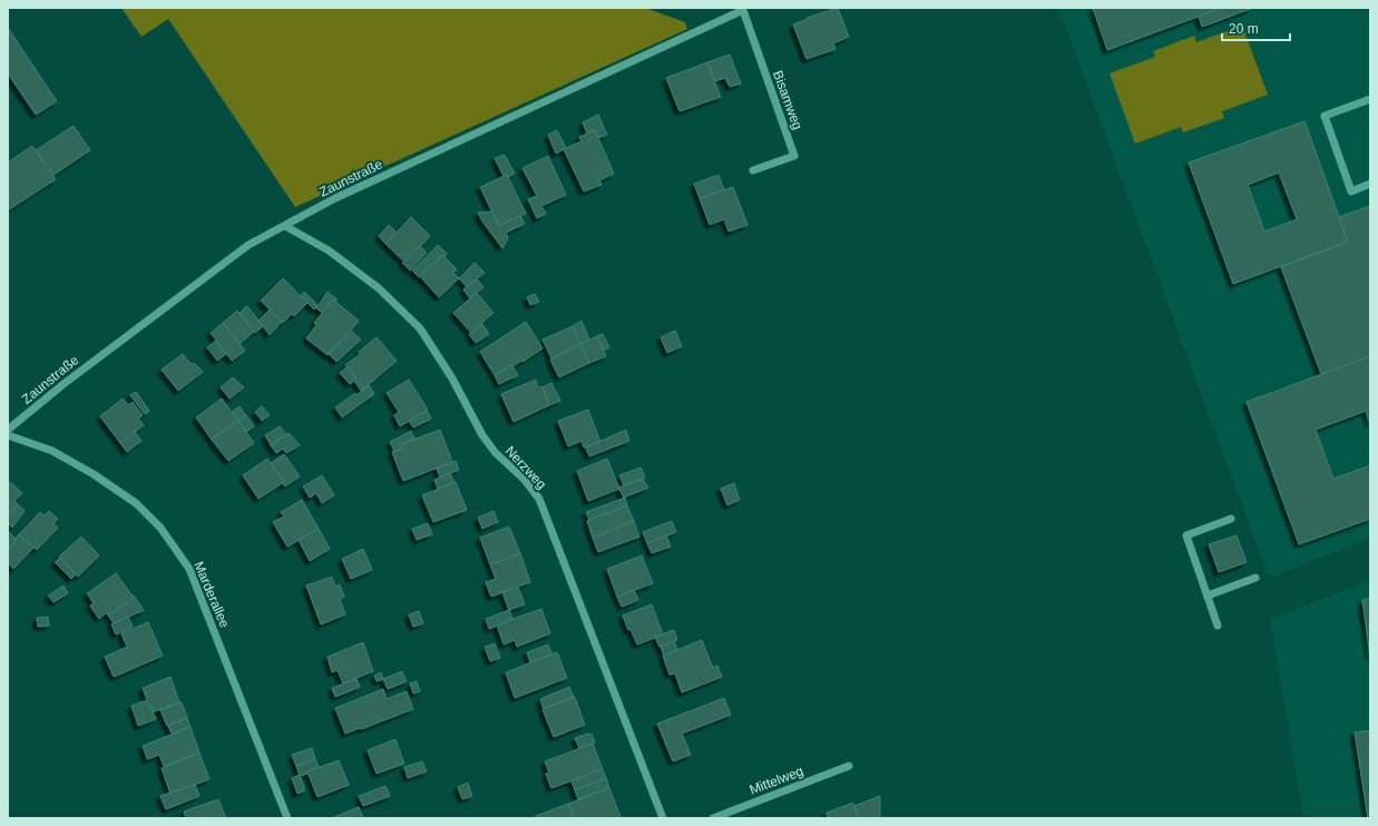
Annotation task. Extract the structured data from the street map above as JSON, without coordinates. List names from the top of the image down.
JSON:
{
  "streets": {
    "street": [
      "Bisamweg",
      "Zaunstraße",
      "Nerzweg",
      "Marderallee",
      "Mittelweg"
    ]
  },
  "crossings": [
    ["Bisamweg", "Zaunstraße"],
    ["Zaunstraße", "Nerzweg"]
  ],
  "scale_bar": "20 m"
}
